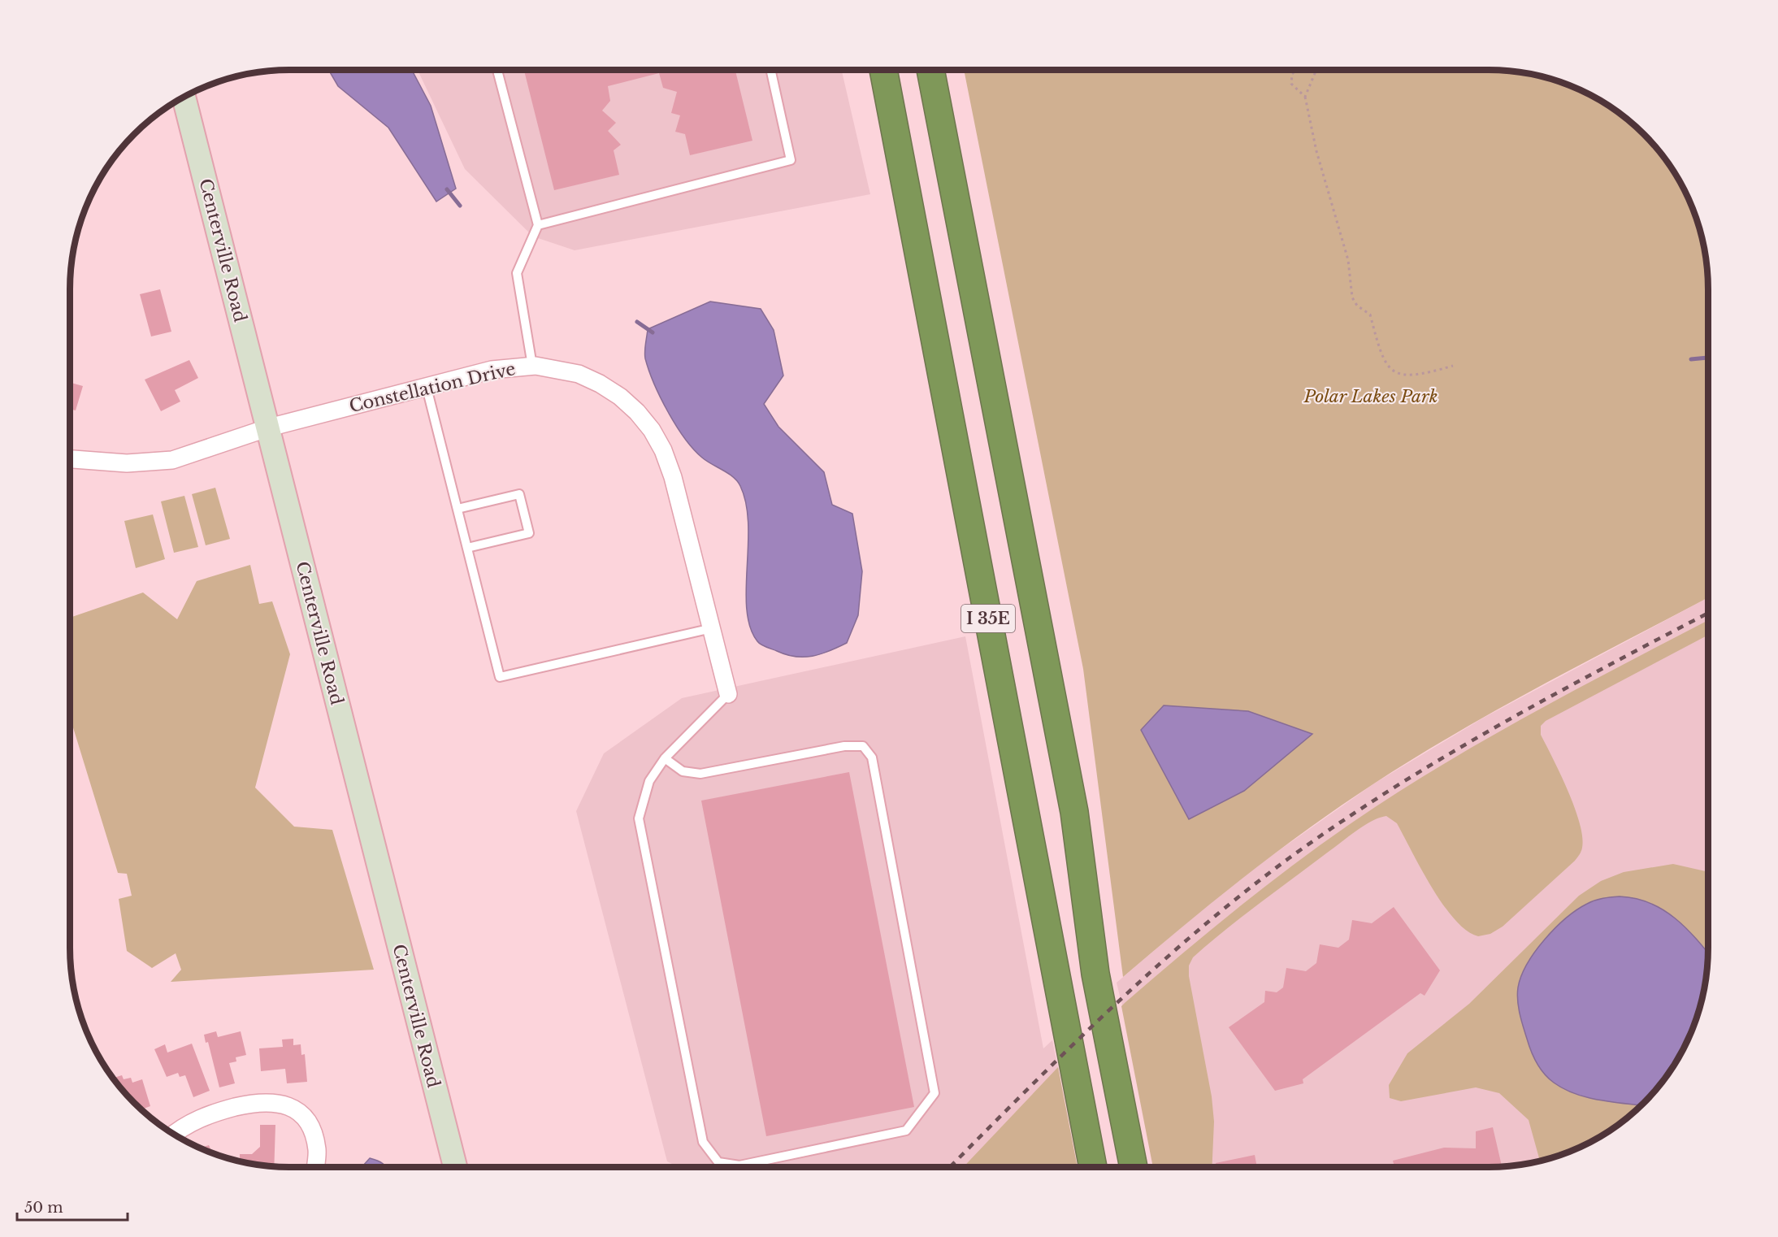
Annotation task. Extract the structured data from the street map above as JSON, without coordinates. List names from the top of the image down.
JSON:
{
  "streets": {
    "highway": ["I 35E"],
    "main road": ["Centerville Road"],
    "street": ["Constellation Drive"]
  },
  "crossings": [
    ["Centerville Road", "Constellation Drive"]
  ],
  "parks": ["Polar Lakes Park"],
  "scale_bar": "50 m"
}
